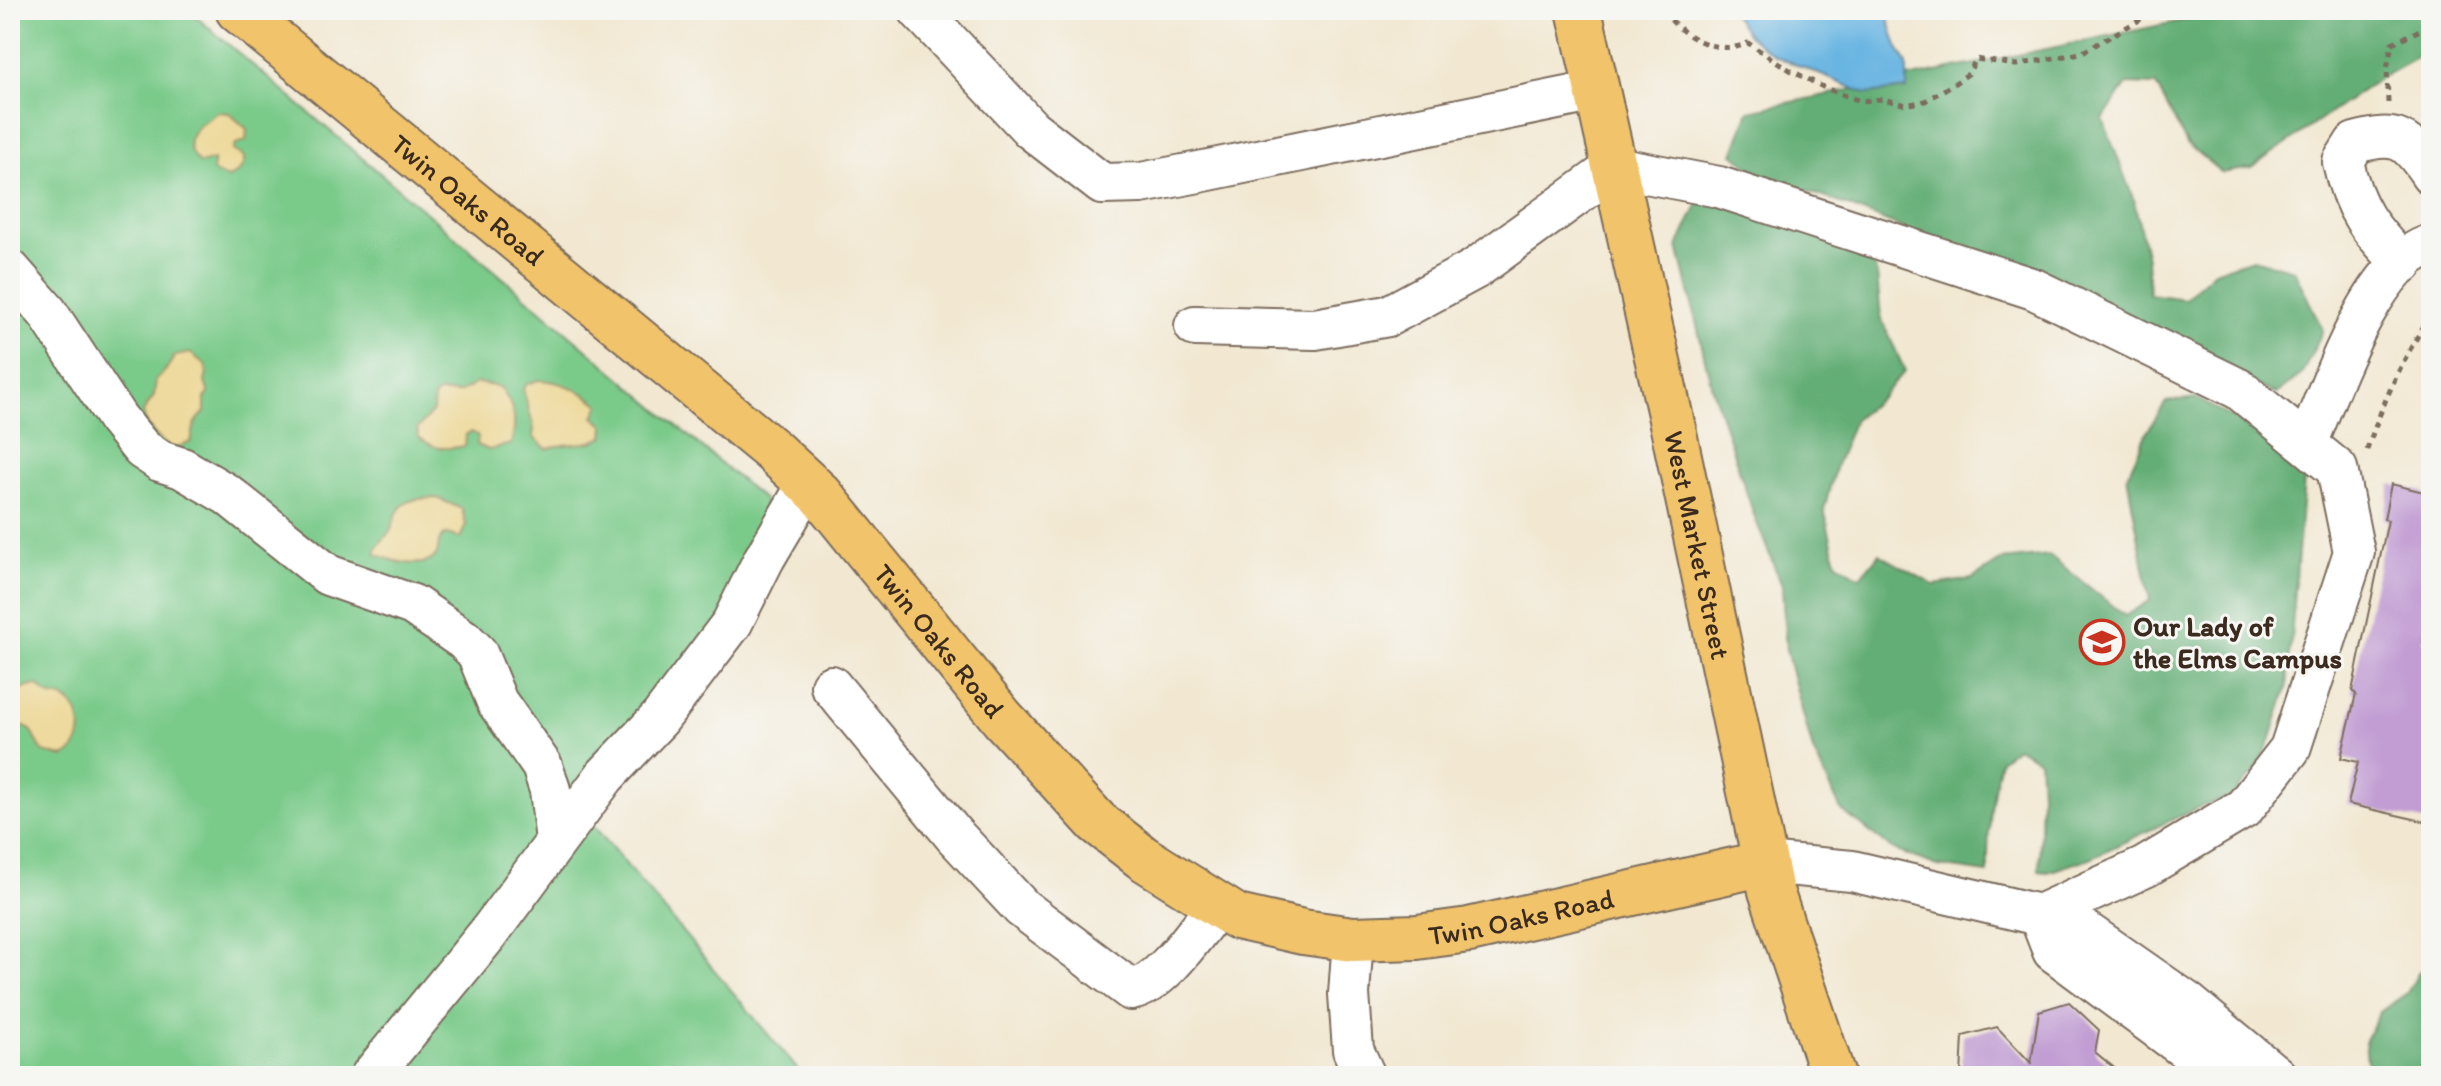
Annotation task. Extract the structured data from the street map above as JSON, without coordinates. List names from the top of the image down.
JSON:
{
  "streets": {
    "main road": ["Twin Oaks Road", "West Market Street"]
  },
  "crossings": [
    ["Twin Oaks Road", "West Market Street"]
  ],
  "places": {
    "school or university": ["Our Lady of the Elms Campus"]
  }
}
